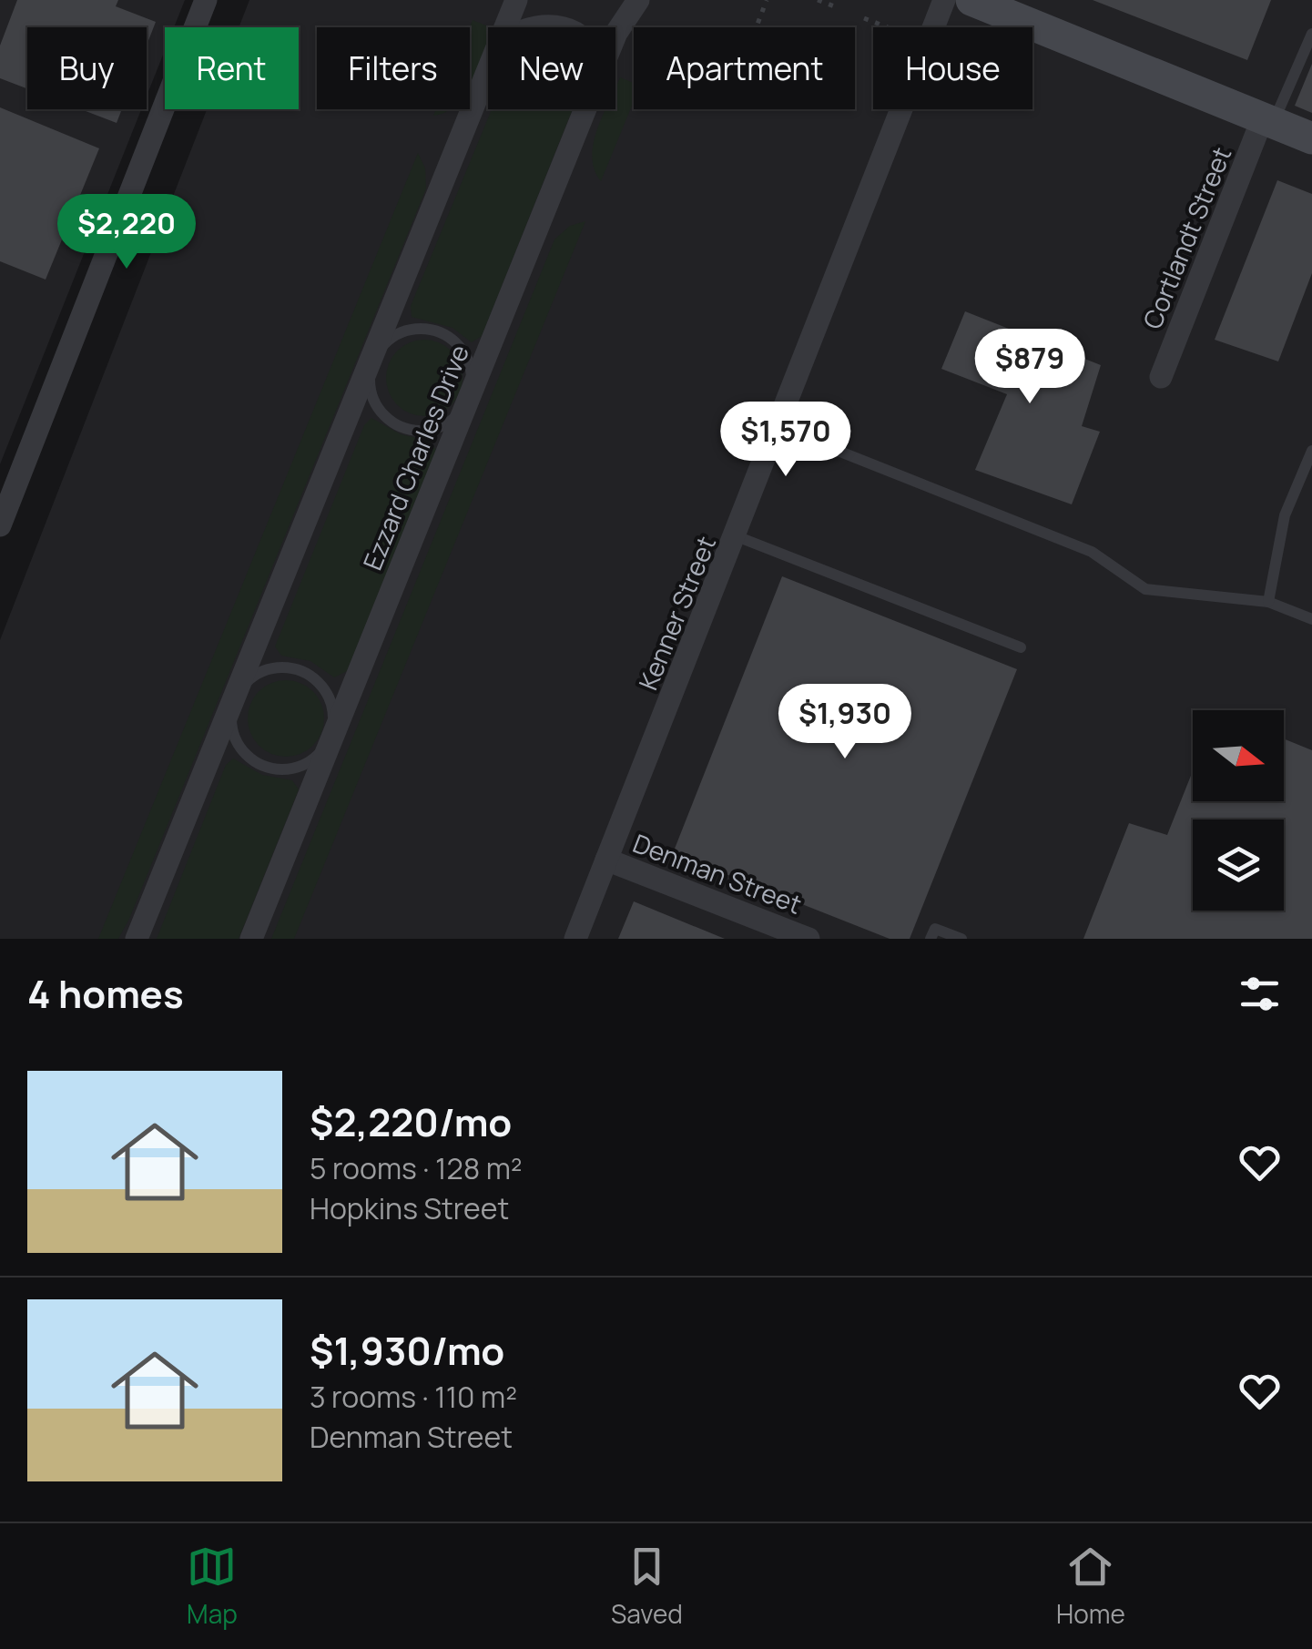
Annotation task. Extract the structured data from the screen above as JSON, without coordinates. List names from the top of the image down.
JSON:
{
  "streets": {
    "street": [
      "Cortlandt Street",
      "Ezzard Charles Drive",
      "Kenner Street",
      "Denman Street"
    ]
  },
  "crossings": [
    ["Kenner Street", "Denman Street"]
  ],
  "north": "right",
  "page": {
    "chip": [
      "Buy",
      "Rent",
      "Filters",
      "New",
      "Apartment",
      "House"
    ],
    "price": [
      "$2,220",
      "$879",
      "$1,570",
      "$1,930"
    ],
    "heading": "4 homes",
    "list": [
      {
        "name": "$2,220/mo",
        "note": "5 rooms · 128 m² · Hopkins Street"
      },
      {
        "name": "$1,930/mo",
        "note": "3 rooms · 110 m² · Denman Street"
      }
    ],
    "tabs": ["Map", "Saved", "Home"]
  }
}
